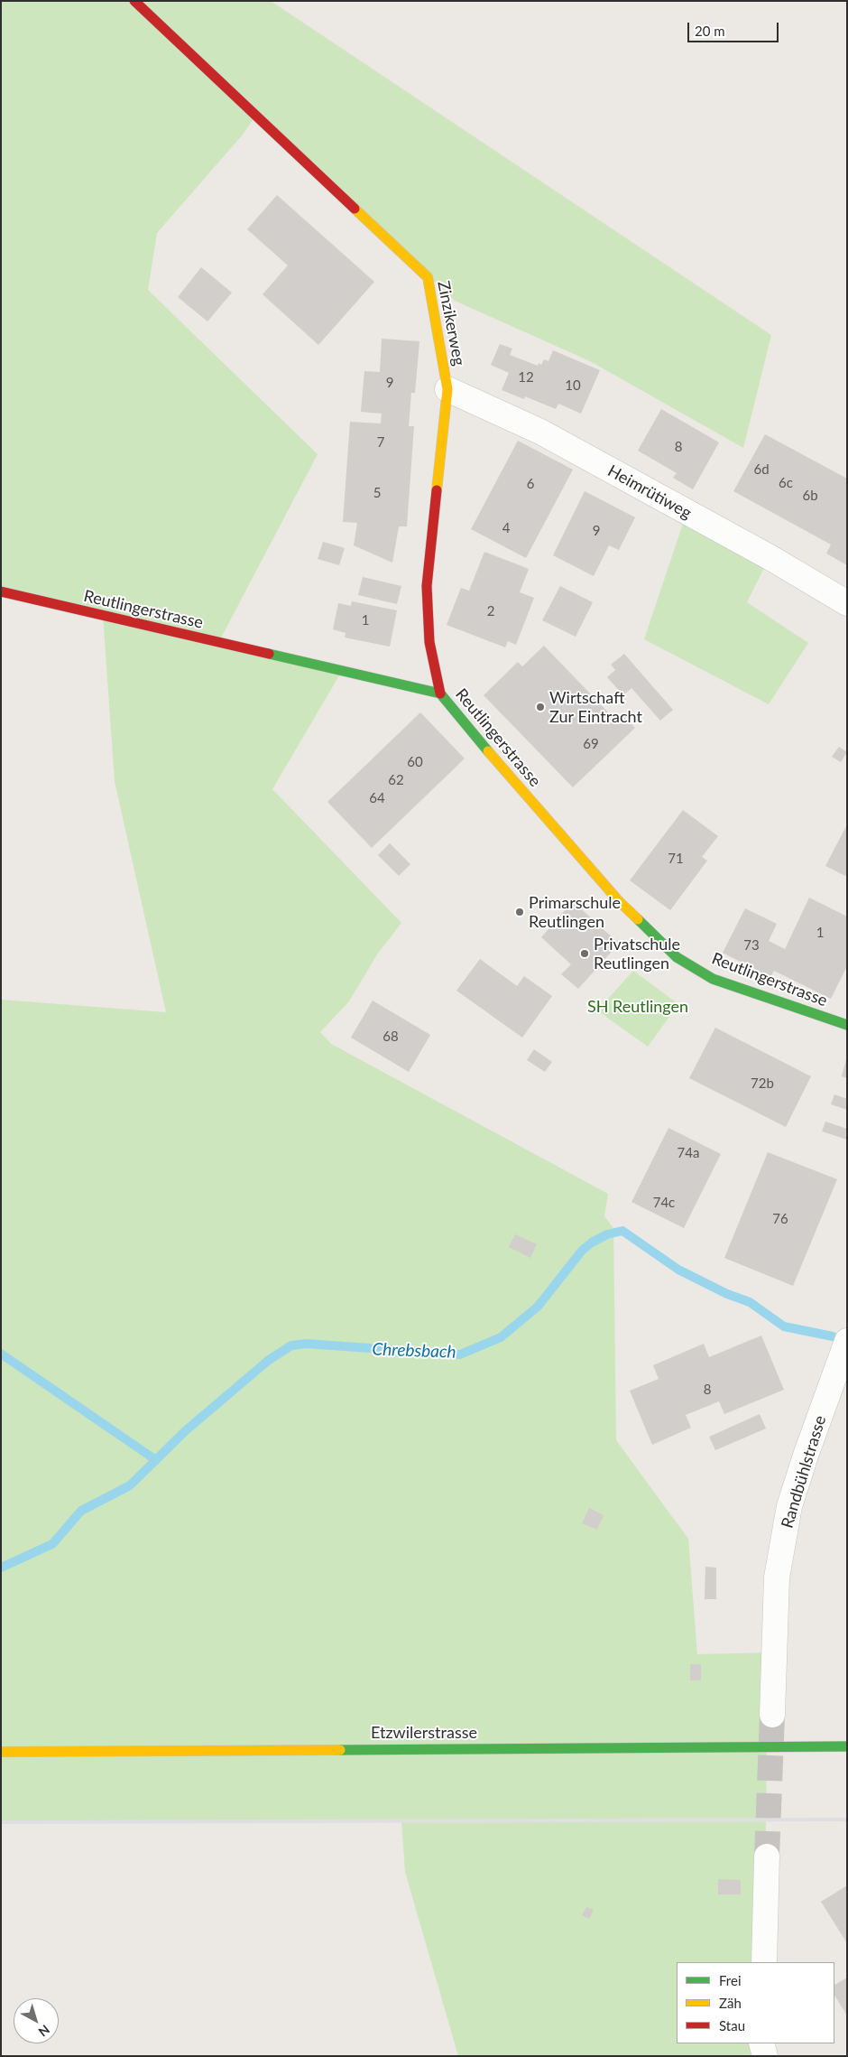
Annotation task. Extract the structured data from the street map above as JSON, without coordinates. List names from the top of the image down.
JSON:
{
  "streets": {
    "street": [
      "Zinzikerweg",
      "Heimrütiweg",
      "Reutlingerstrasse",
      "Randbühlstrasse",
      "Etzwilerstrasse"
    ]
  },
  "crossings": [
    ["Zinzikerweg", "Heimrütiweg"],
    ["Zinzikerweg", "Reutlingerstrasse"]
  ],
  "water": ["Chrebsbach"],
  "parks": ["SH Reutlingen"],
  "places": ["Wirtschaft Zur Eintracht", "Primarschule Reutlingen", "Privatschule Reutlingen"],
  "house_numbers": [
    "12",
    "9",
    "10",
    "7",
    "8",
    "6d",
    "6c",
    "6",
    "5",
    "6b",
    "4",
    "9",
    "2",
    "1",
    "69",
    "60",
    "62",
    "64",
    "71",
    "1",
    "73",
    "68",
    "72b",
    "74a",
    "74c",
    "76",
    "8"
  ],
  "legend": ["Frei", "Zäh", "Stau"],
  "scale_bar": "20 m",
  "north": "bottom right"
}
